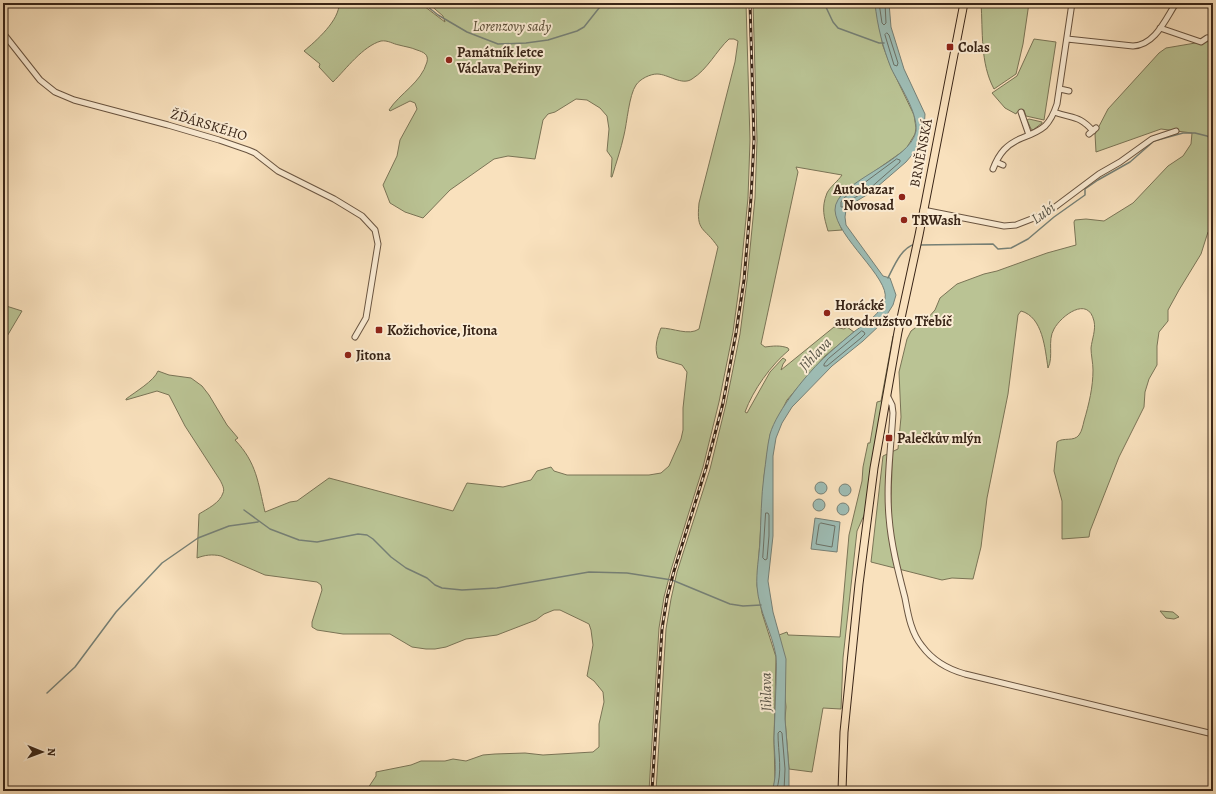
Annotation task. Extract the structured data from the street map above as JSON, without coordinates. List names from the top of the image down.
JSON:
{
  "streets": {
    "main road": ["BRNĚNSKÁ"],
    "street": ["ŽĎÁRSKÉHO"]
  },
  "water": ["Lubí", "Jihlava"],
  "parks": ["Lorenzovy sady"],
  "places": {
    "transit": ["Colas", "Kožichovice, Jitona", "Palečkův mlýn"],
    "other": [
      "Památník letce Václava Peřiny",
      "Autobazar Novosad",
      "TRWash",
      "Horácké autodružstvo Třebíč",
      "Jitona"
    ]
  },
  "north": "right"
}
